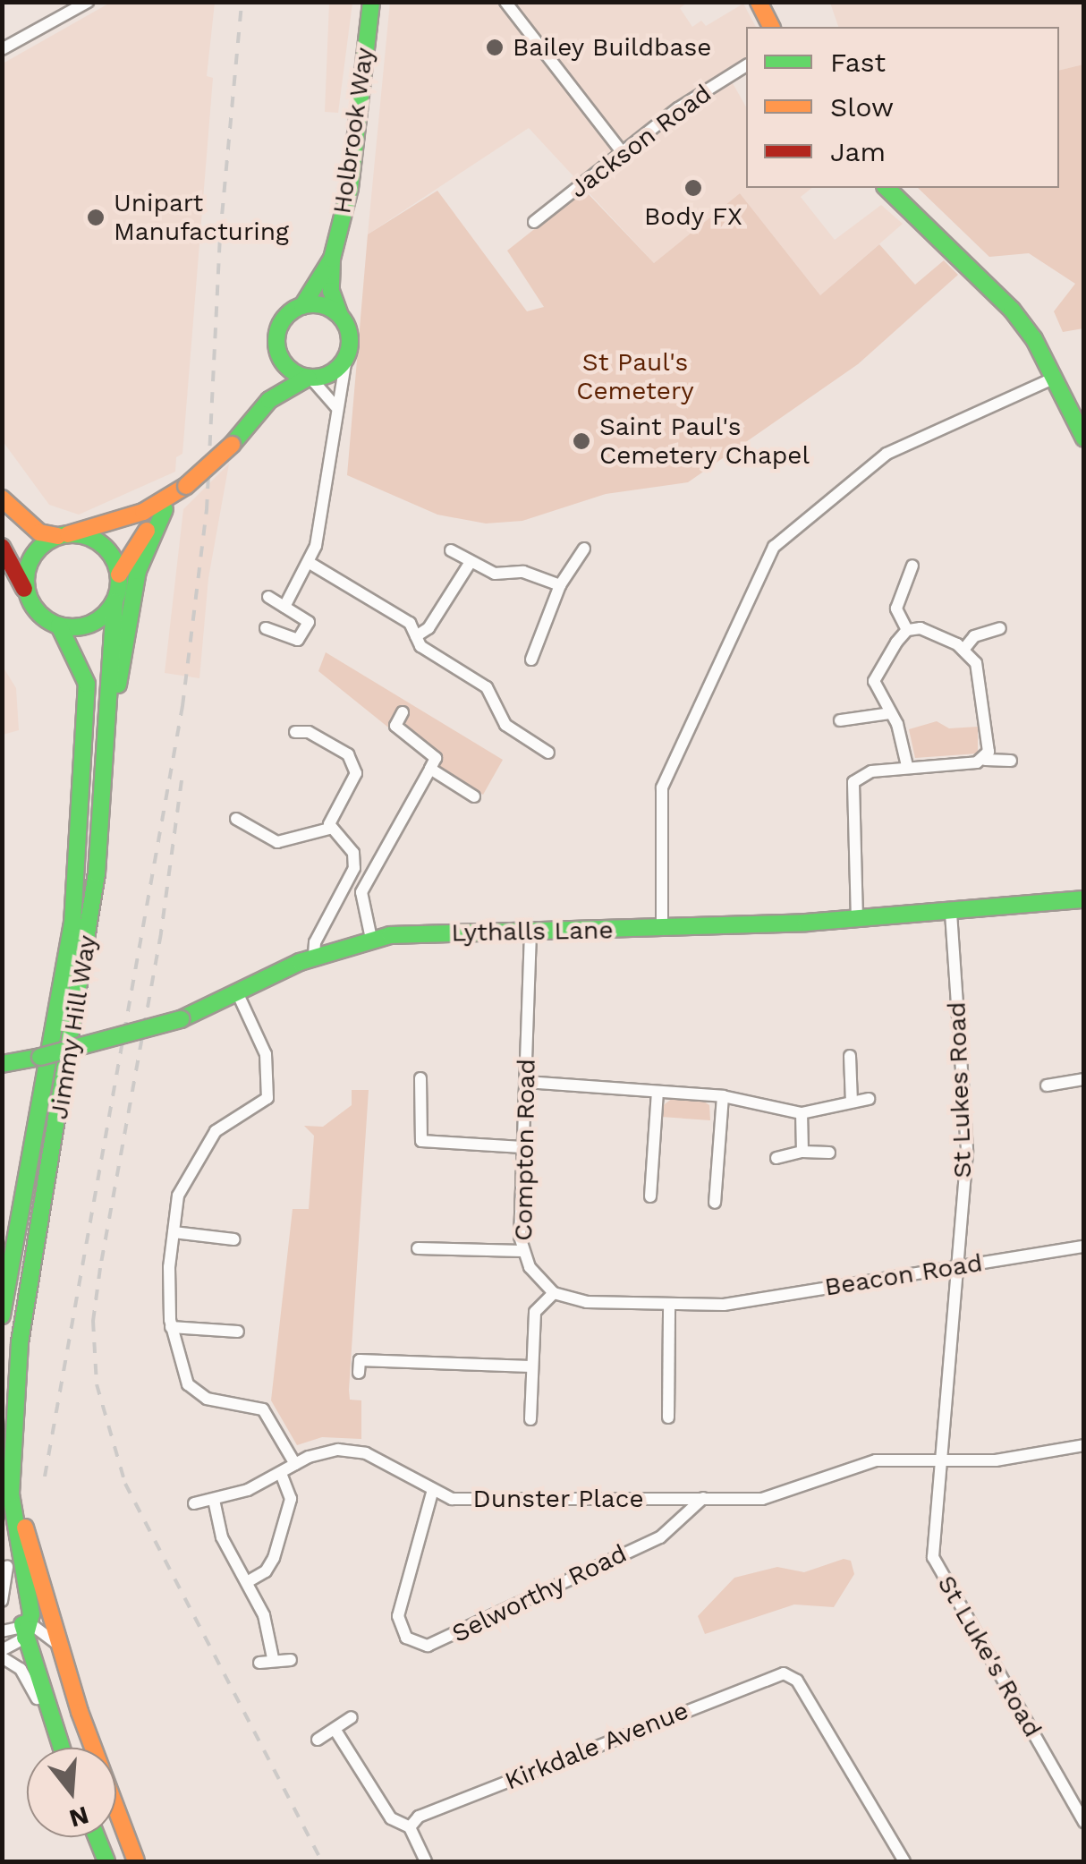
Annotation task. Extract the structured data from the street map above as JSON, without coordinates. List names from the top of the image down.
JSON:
{
  "streets": {
    "main road": ["Holbrook Way", "Lythalls Lane", "Jimmy Hill Way"],
    "street": [
      "Jackson Road",
      "St Lukes Road",
      "Compton Road",
      "Beacon Road",
      "Dunster Place",
      "Selworthy Road",
      "St Luke's Road",
      "Kirkdale Avenue"
    ]
  },
  "crossings": [
    ["Holbrook Way", "Jimmy Hill Way"],
    ["Lythalls Lane", "St Lukes Road"],
    ["Lythalls Lane", "Compton Road"],
    ["St Lukes Road", "Beacon Road"],
    ["St Lukes Road", "St Luke's Road"],
    ["Beacon Road", "St Luke's Road"],
    ["Dunster Place", "Selworthy Road"],
    ["Dunster Place", "St Luke's Road"]
  ],
  "parks": ["St Paul's Cemetery"],
  "places": [
    "Bailey Buildbase",
    "Body FX",
    "Unipart Manufacturing",
    "Saint Paul's Cemetery Chapel"
  ],
  "legend": ["Fast", "Slow", "Jam"],
  "north": "bottom"
}
